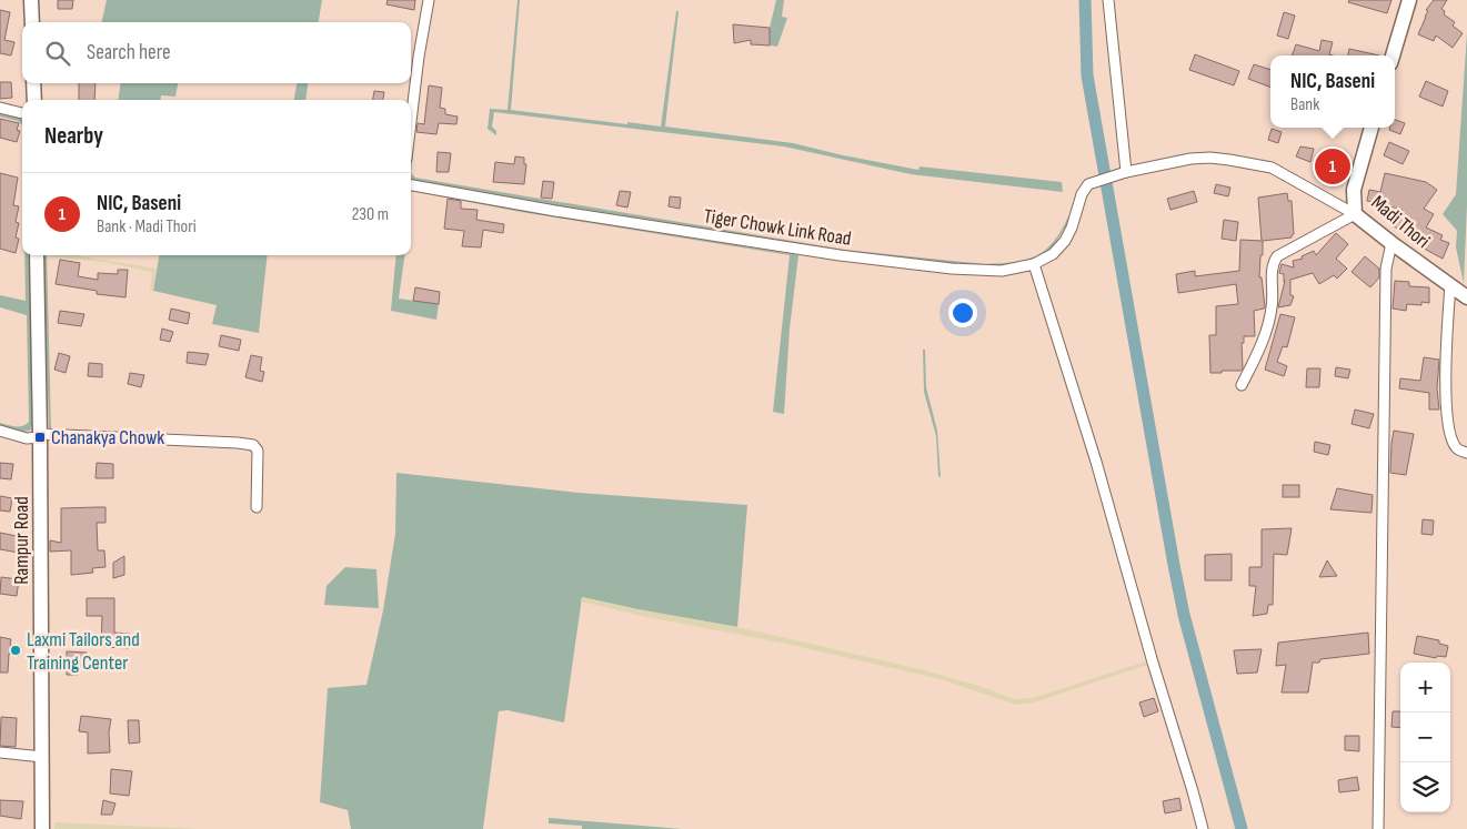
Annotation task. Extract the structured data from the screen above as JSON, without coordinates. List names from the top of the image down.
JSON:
{
  "streets": {
    "main road": ["Madi Thori", "Rampur Road"],
    "street": ["Tiger Chowk Link Road"]
  },
  "places": {
    "transit": ["Chanakya Chowk"],
    "other": ["Laxmi Tailors and Training Center"]
  },
  "page": {
    "search": "Search here",
    "popup": ["NIC, Baseni", "Bank"],
    "heading": "Nearby",
    "pins": "1",
    "list": [
      {
        "mark": "1",
        "name": "NIC, Baseni",
        "note": "Bank · Madi Thori",
        "value": "230 m"
      }
    ],
    "map_buttons": ["+", "−"]
  }
}
